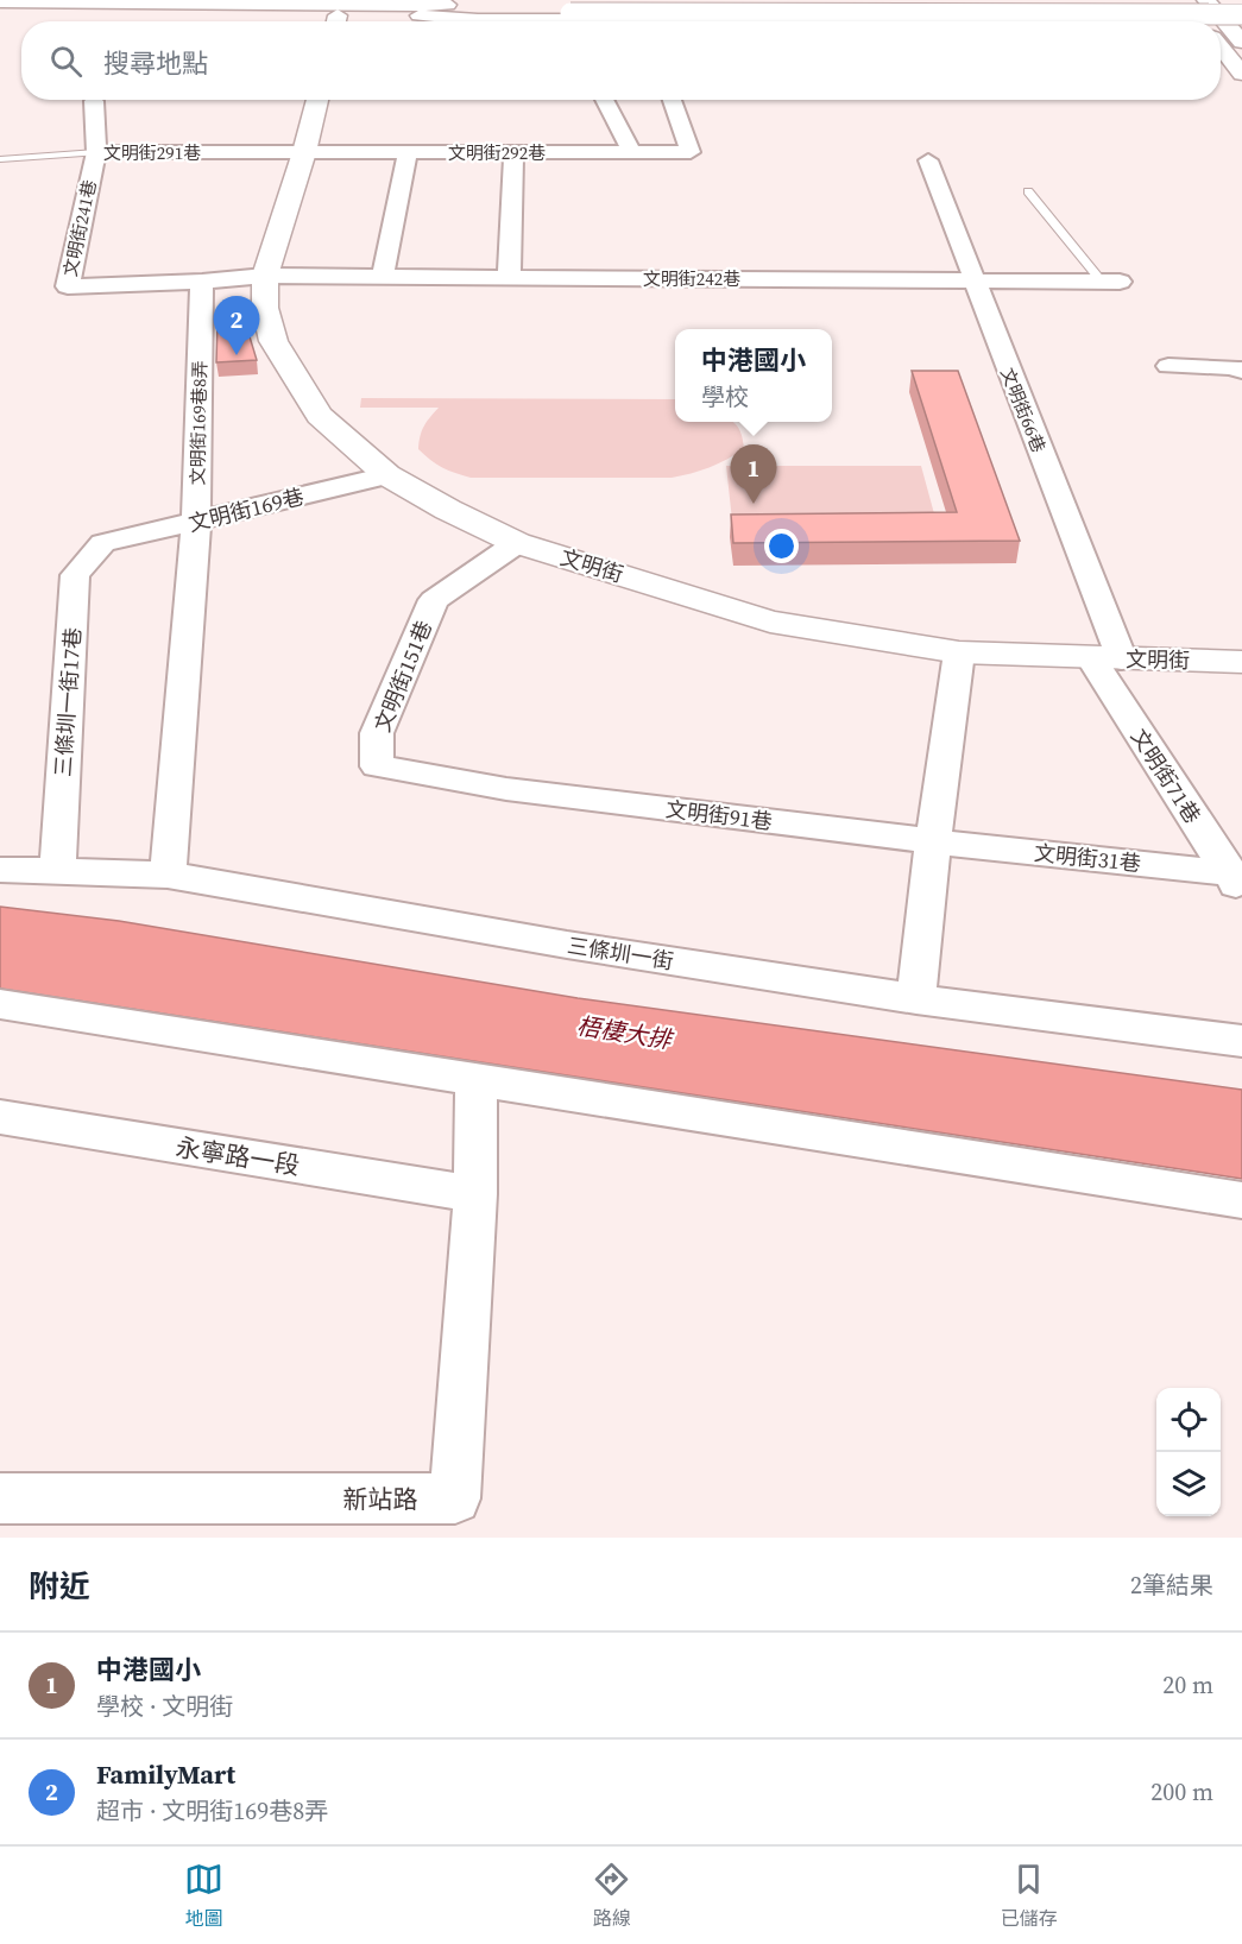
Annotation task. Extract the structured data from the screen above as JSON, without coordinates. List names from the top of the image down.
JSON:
{
  "streets": {
    "main road": ["文明街"],
    "street": [
      "文明街291巷",
      "文明街292巷",
      "文明街241巷",
      "文明街242巷",
      "文明街66巷",
      "文明街169巷8弄",
      "文明街169巷",
      "文明街151巷",
      "三條圳一街17巷",
      "文明街71巷",
      "文明街91巷",
      "文明街31巷",
      "三條圳一街",
      "永寧路一段",
      "新站路"
    ]
  },
  "crossings": [
    ["文明街291巷", "文明街292巷"],
    ["文明街291巷", "文明街241巷"],
    ["文明街291巷", "文明街"],
    ["文明街292巷", "文明街"],
    ["文明街241巷", "文明街242巷"],
    ["文明街241巷", "文明街169巷8弄"],
    ["文明街241巷", "文明街"],
    ["文明街242巷", "文明街66巷"],
    ["文明街242巷", "文明街"],
    ["文明街66巷", "文明街"],
    ["文明街66巷", "文明街71巷"],
    ["文明街169巷8弄", "文明街169巷"],
    ["文明街169巷8弄", "三條圳一街"],
    ["文明街169巷", "文明街"],
    ["文明街169巷", "三條圳一街17巷"],
    ["文明街", "文明街151巷"],
    ["文明街", "文明街71巷"],
    ["文明街151巷", "文明街91巷"],
    ["三條圳一街17巷", "三條圳一街"],
    ["文明街71巷", "文明街31巷"],
    ["文明街91巷", "文明街31巷"],
    ["永寧路一段", "新站路"]
  ],
  "water": ["梧棲大排"],
  "page": {
    "search": "搜尋地點",
    "pins": ["2", "1"],
    "popup": ["中港國小", "學校"],
    "heading": ["附近", "2筆結果"],
    "list": [
      {
        "mark": "1",
        "name": "中港國小",
        "note": "學校 · 文明街",
        "value": "20 m"
      },
      {
        "mark": "2",
        "name": "FamilyMart",
        "note": "超市 · 文明街169巷8弄",
        "value": "200 m"
      }
    ],
    "nav": ["地圖", "路線", "已儲存"]
  }
}
